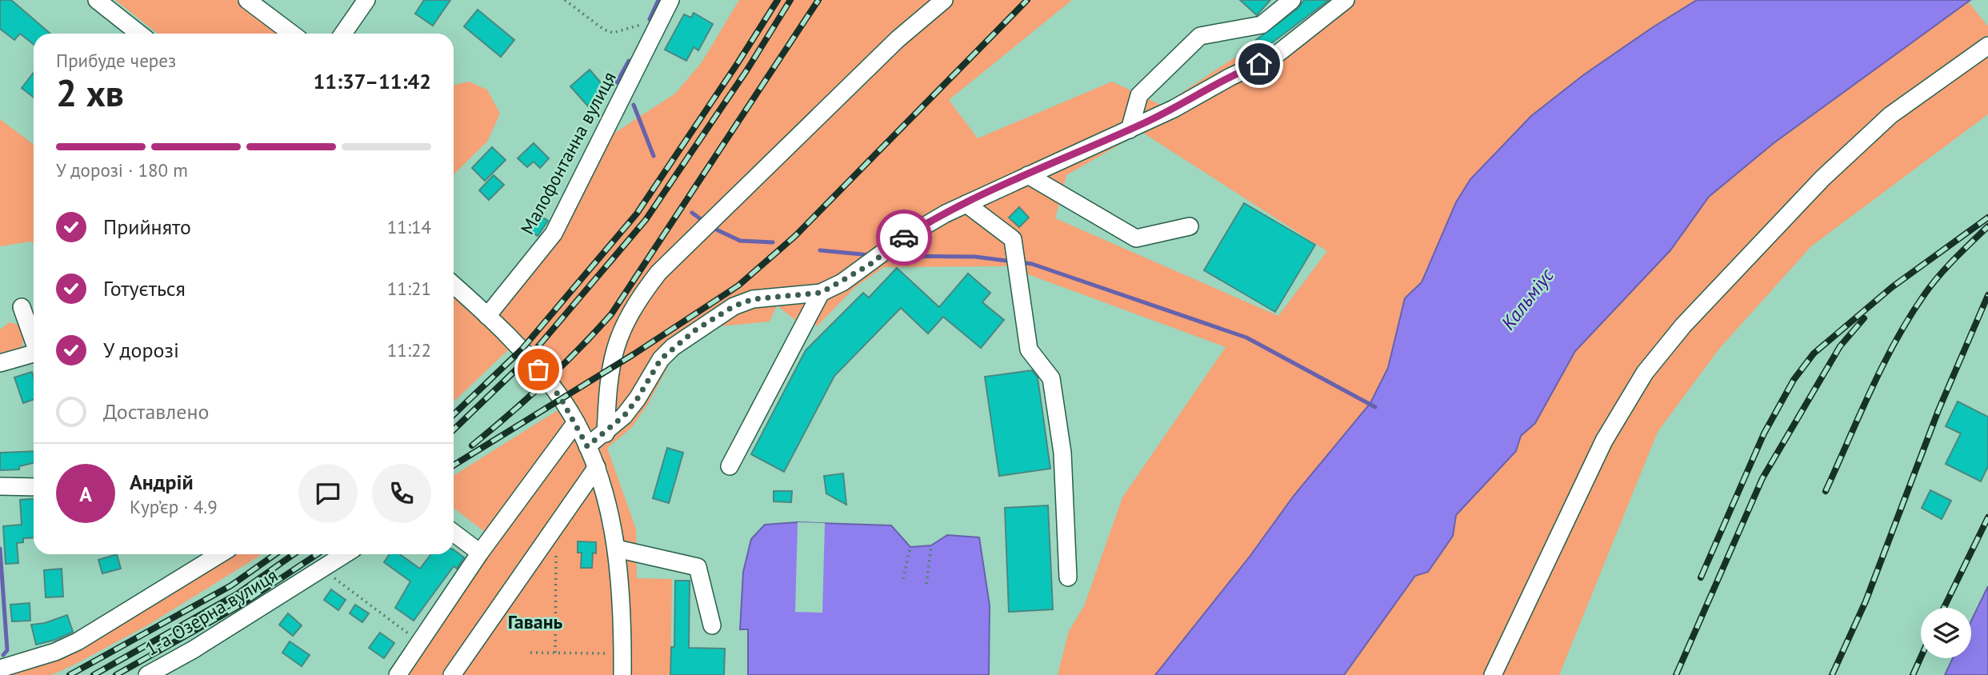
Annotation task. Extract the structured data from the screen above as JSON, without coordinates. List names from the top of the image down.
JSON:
{
  "streets": {
    "street": ["Малофонтанна вулиця", "1-а Озерна вулиця"]
  },
  "districts": ["Гавань"],
  "water": ["Кальміус"],
  "page": {
    "heading": ["2 хв", "Прибуде через", "11:37–11:42"],
    "panel": ["Андрій", "Кур’єр · 4.9"],
    "bar": "У дорозі · 180 m",
    "list": [
      ["Прийнято", "11:14"],
      ["Готується", "11:21"],
      ["У дорозі", "11:22"],
      "Доставлено"
    ],
    "round": "А"
  }
}
